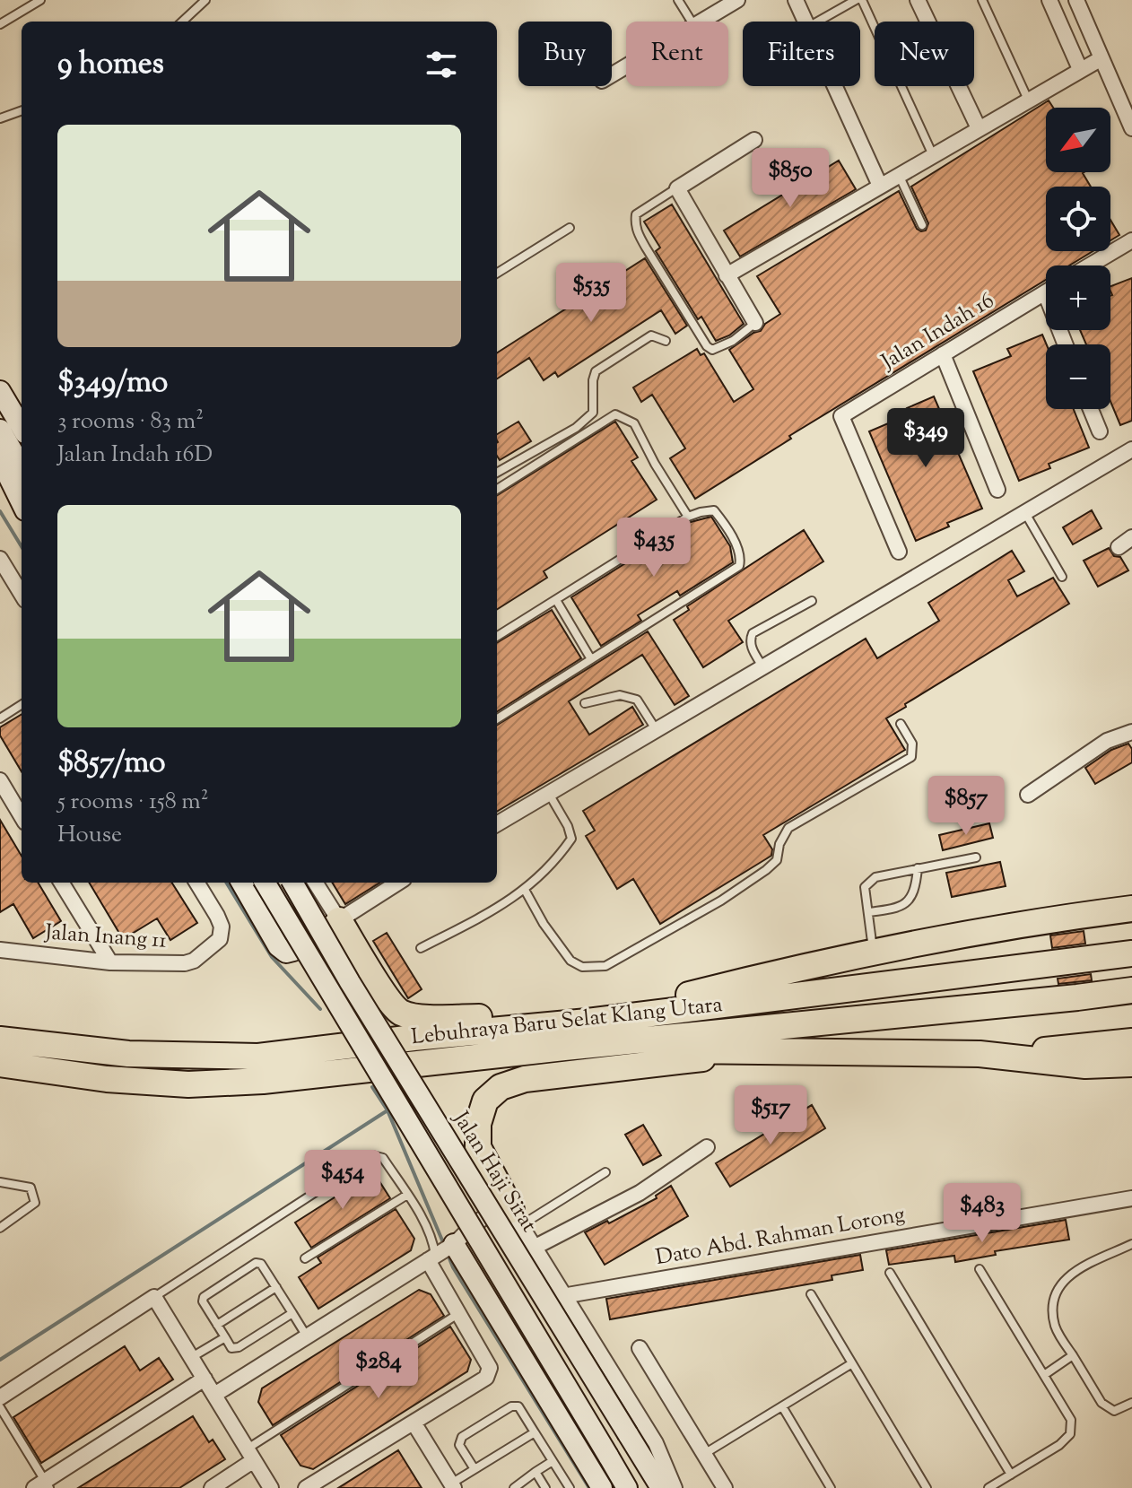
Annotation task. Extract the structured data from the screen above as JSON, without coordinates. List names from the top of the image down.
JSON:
{
  "streets": {
    "highway": ["Lebuhraya Baru Selat Klang Utara"],
    "main road": ["Jalan Haji Sirat"],
    "street": ["Jalan Indah 16", "Jalan Inang 11", "Dato Abd. Rahman Lorong"]
  },
  "north": "bottom left",
  "page": {
    "chip": [
      "Buy",
      "Rent",
      "Filters",
      "New"
    ],
    "heading": "9 homes",
    "map_buttons": ["+", "−"],
    "list": [
      {
        "name": "$349/mo",
        "note": "3 rooms · 83 m² · Jalan Indah 16D"
      },
      {
        "name": "$857/mo",
        "note": "5 rooms · 158 m² · House"
      }
    ],
    "price": [
      "$850",
      "$535",
      "$349",
      "$435",
      "$857",
      "$517",
      "$454",
      "$483",
      "$284"
    ]
  }
}
